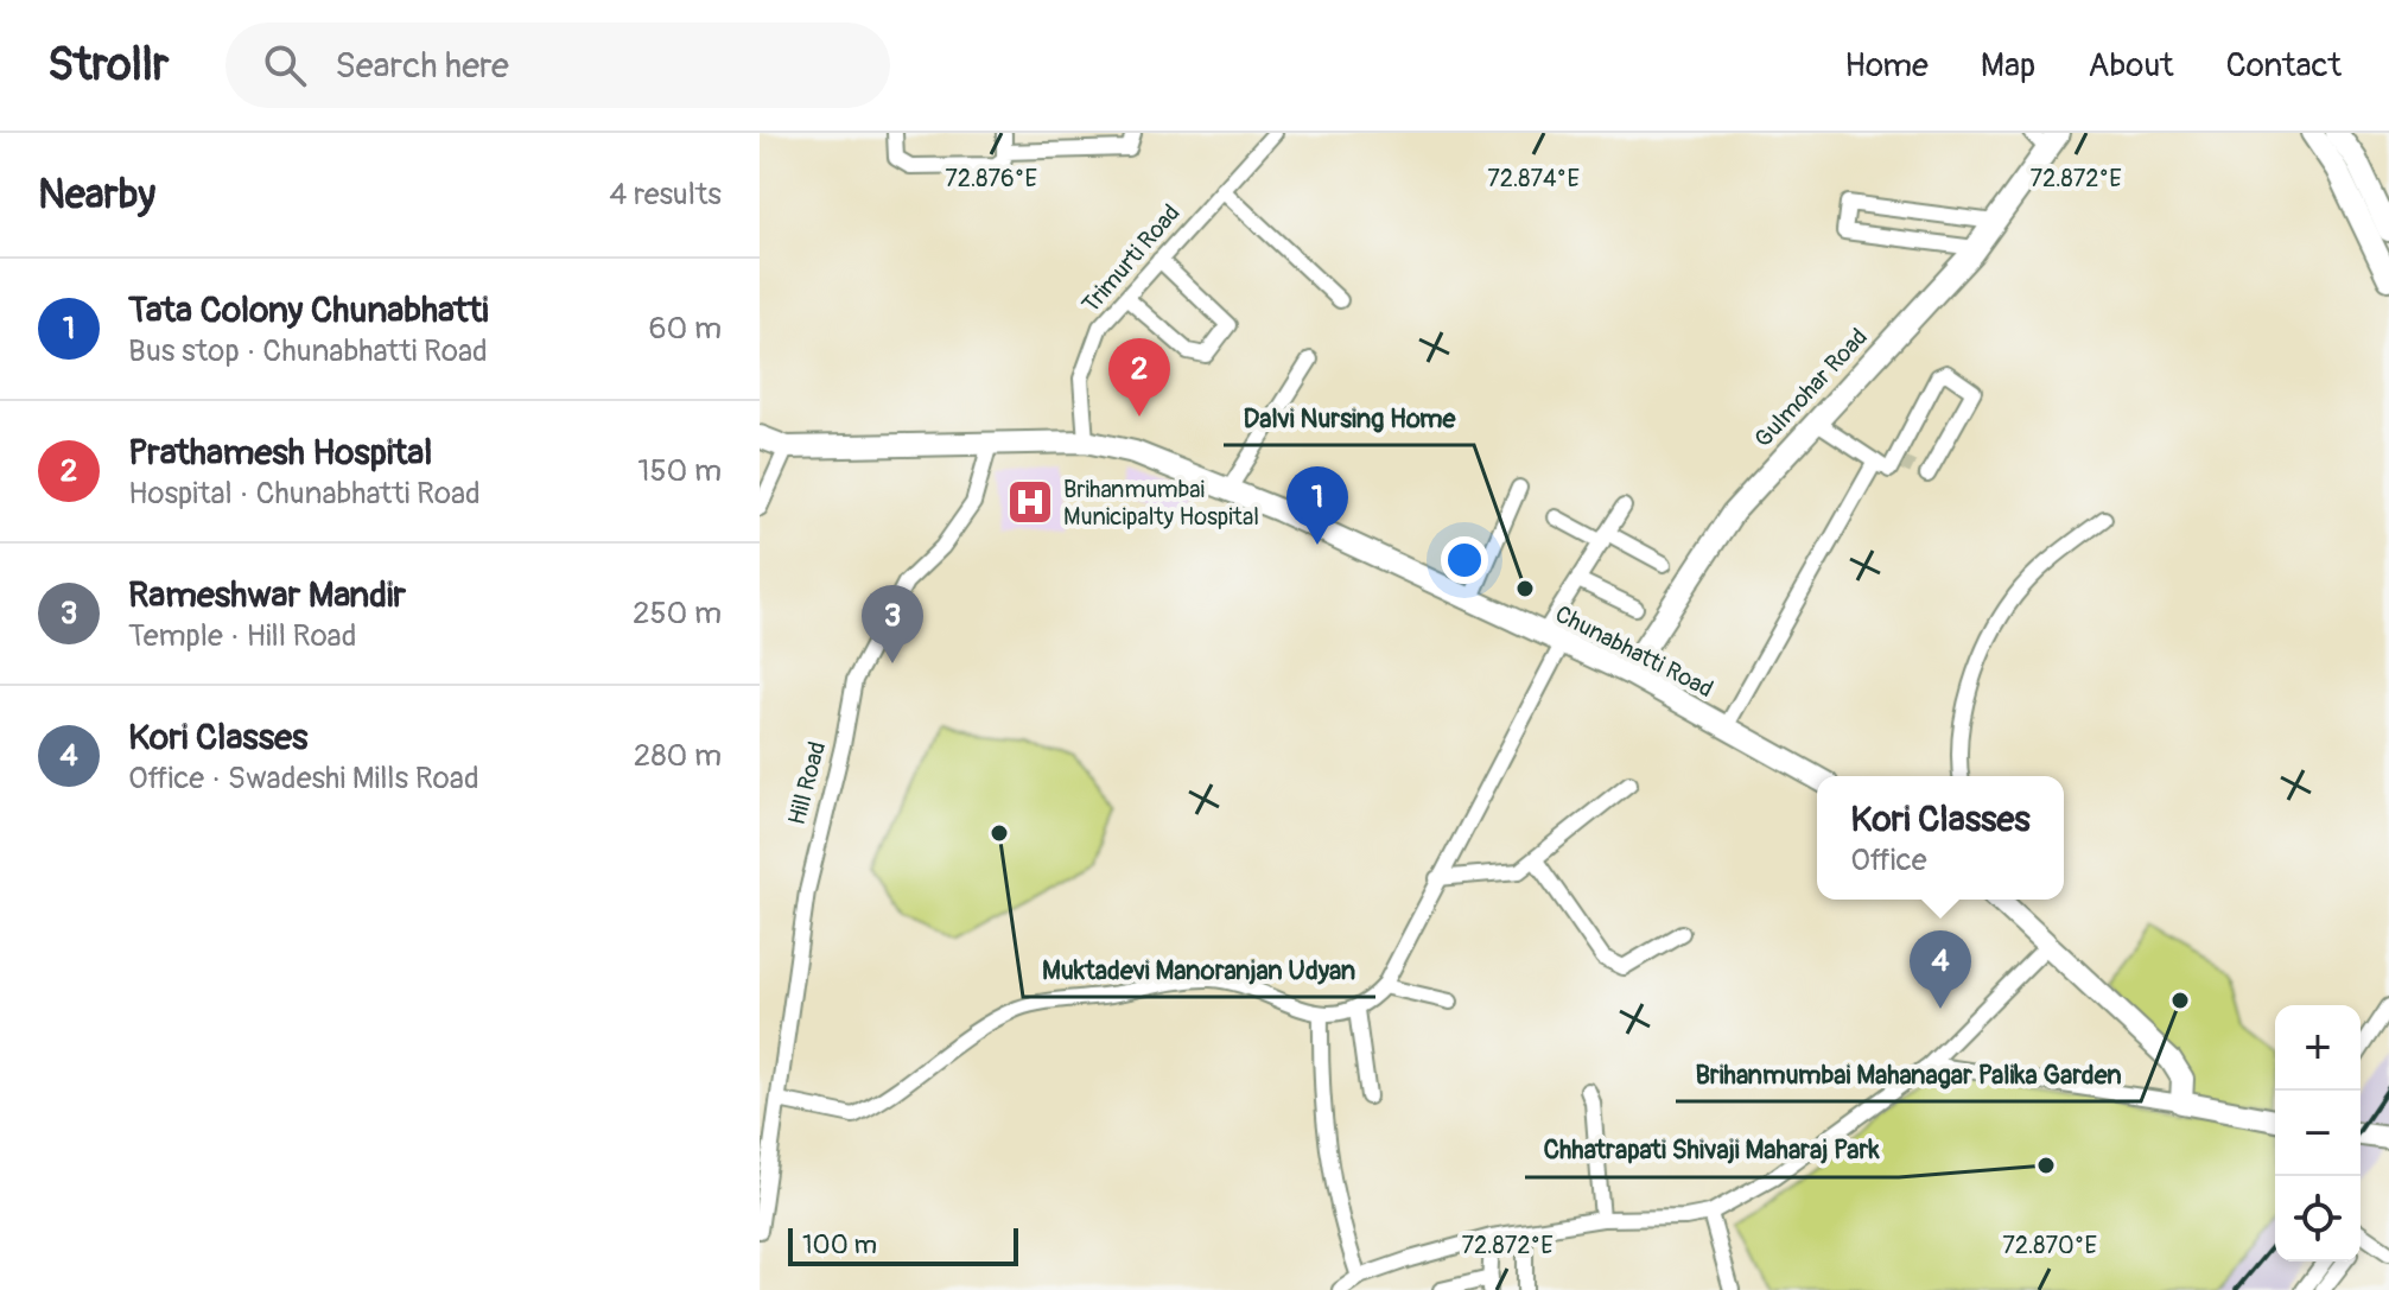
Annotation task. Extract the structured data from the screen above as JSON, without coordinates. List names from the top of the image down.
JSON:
{
  "streets": {
    "main road": ["Gulmohar Road", "Chunabhatti Road"],
    "street": ["Trimurti Road", "Hill Road"]
  },
  "crossings": [
    ["Trimurti Road", "Chunabhatti Road"],
    ["Gulmohar Road", "Chunabhatti Road"],
    ["Chunabhatti Road", "Hill Road"]
  ],
  "places": {
    "hospital": ["Brihanmumbai Municipalty Hospital"],
    "other": [
      "Dalvi Nursing Home",
      "Muktadevi Manoranjan Udyan",
      "Brihanmumbai Mahanagar Palika Garden",
      "Chhatrapati Shivaji Maharaj Park"
    ]
  },
  "scale_bar": "100 m",
  "page": {
    "header": "Strollr",
    "search": "Search here",
    "nav": [
      "Home",
      "Map",
      "About",
      "Contact"
    ],
    "heading": ["Nearby", "4 results"],
    "list": [
      {
        "mark": "1",
        "name": "Tata Colony Chunabhatti",
        "note": "Bus stop · Chunabhatti Road",
        "value": "60 m"
      },
      {
        "mark": "2",
        "name": "Prathamesh Hospital",
        "note": "Hospital · Chunabhatti Road",
        "value": "150 m"
      },
      {
        "mark": "3",
        "name": "Rameshwar Mandir",
        "note": "Temple · Hill Road",
        "value": "250 m"
      },
      {
        "mark": "4",
        "name": "Kori Classes",
        "note": "Office · Swadeshi Mills Road",
        "value": "280 m"
      }
    ],
    "pins": [
      "2",
      "1",
      "3",
      "4"
    ],
    "popup": ["Kori Classes", "Office"],
    "map_buttons": ["+", "−"],
    "scale": "100 m"
  },
  "coordinates": [
    "72.876°E",
    "72.874°E",
    "72.872°E",
    "72.870°E"
  ]
}
